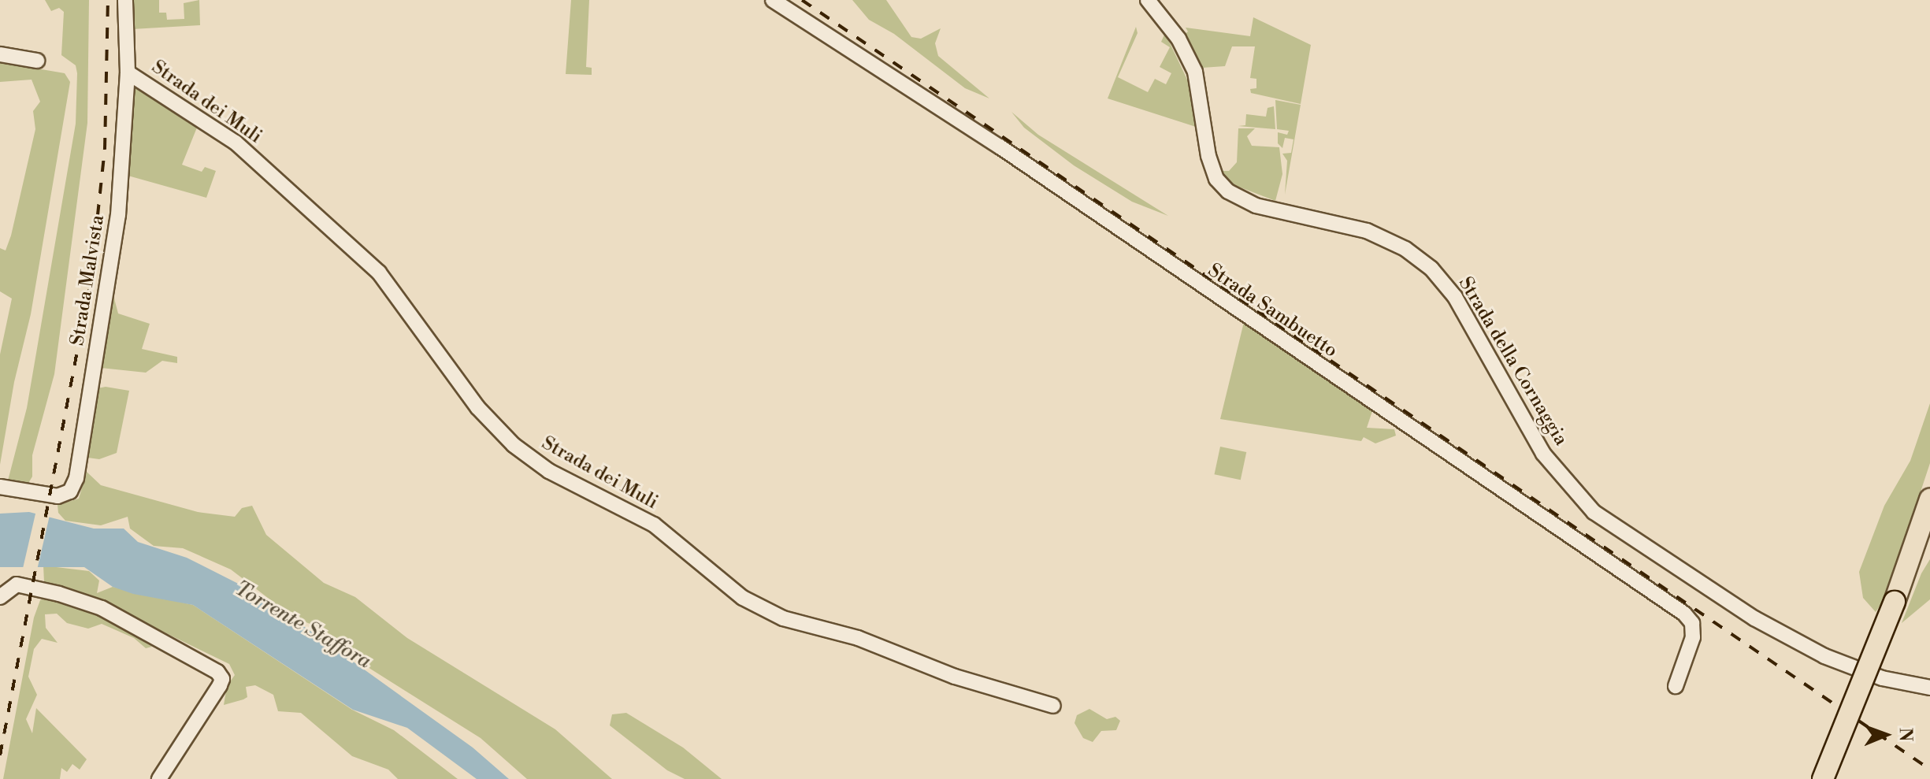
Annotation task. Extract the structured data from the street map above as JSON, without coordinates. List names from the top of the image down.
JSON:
{
  "streets": {
    "street": [
      "Strada dei Muli",
      "Strada Malvista",
      "Strada Sambuetto",
      "Strada della Cornaggia"
    ]
  },
  "crossings": [
    ["Strada dei Muli", "Strada Malvista"]
  ],
  "water": ["Torrente Staffora"],
  "north": "right"
}
